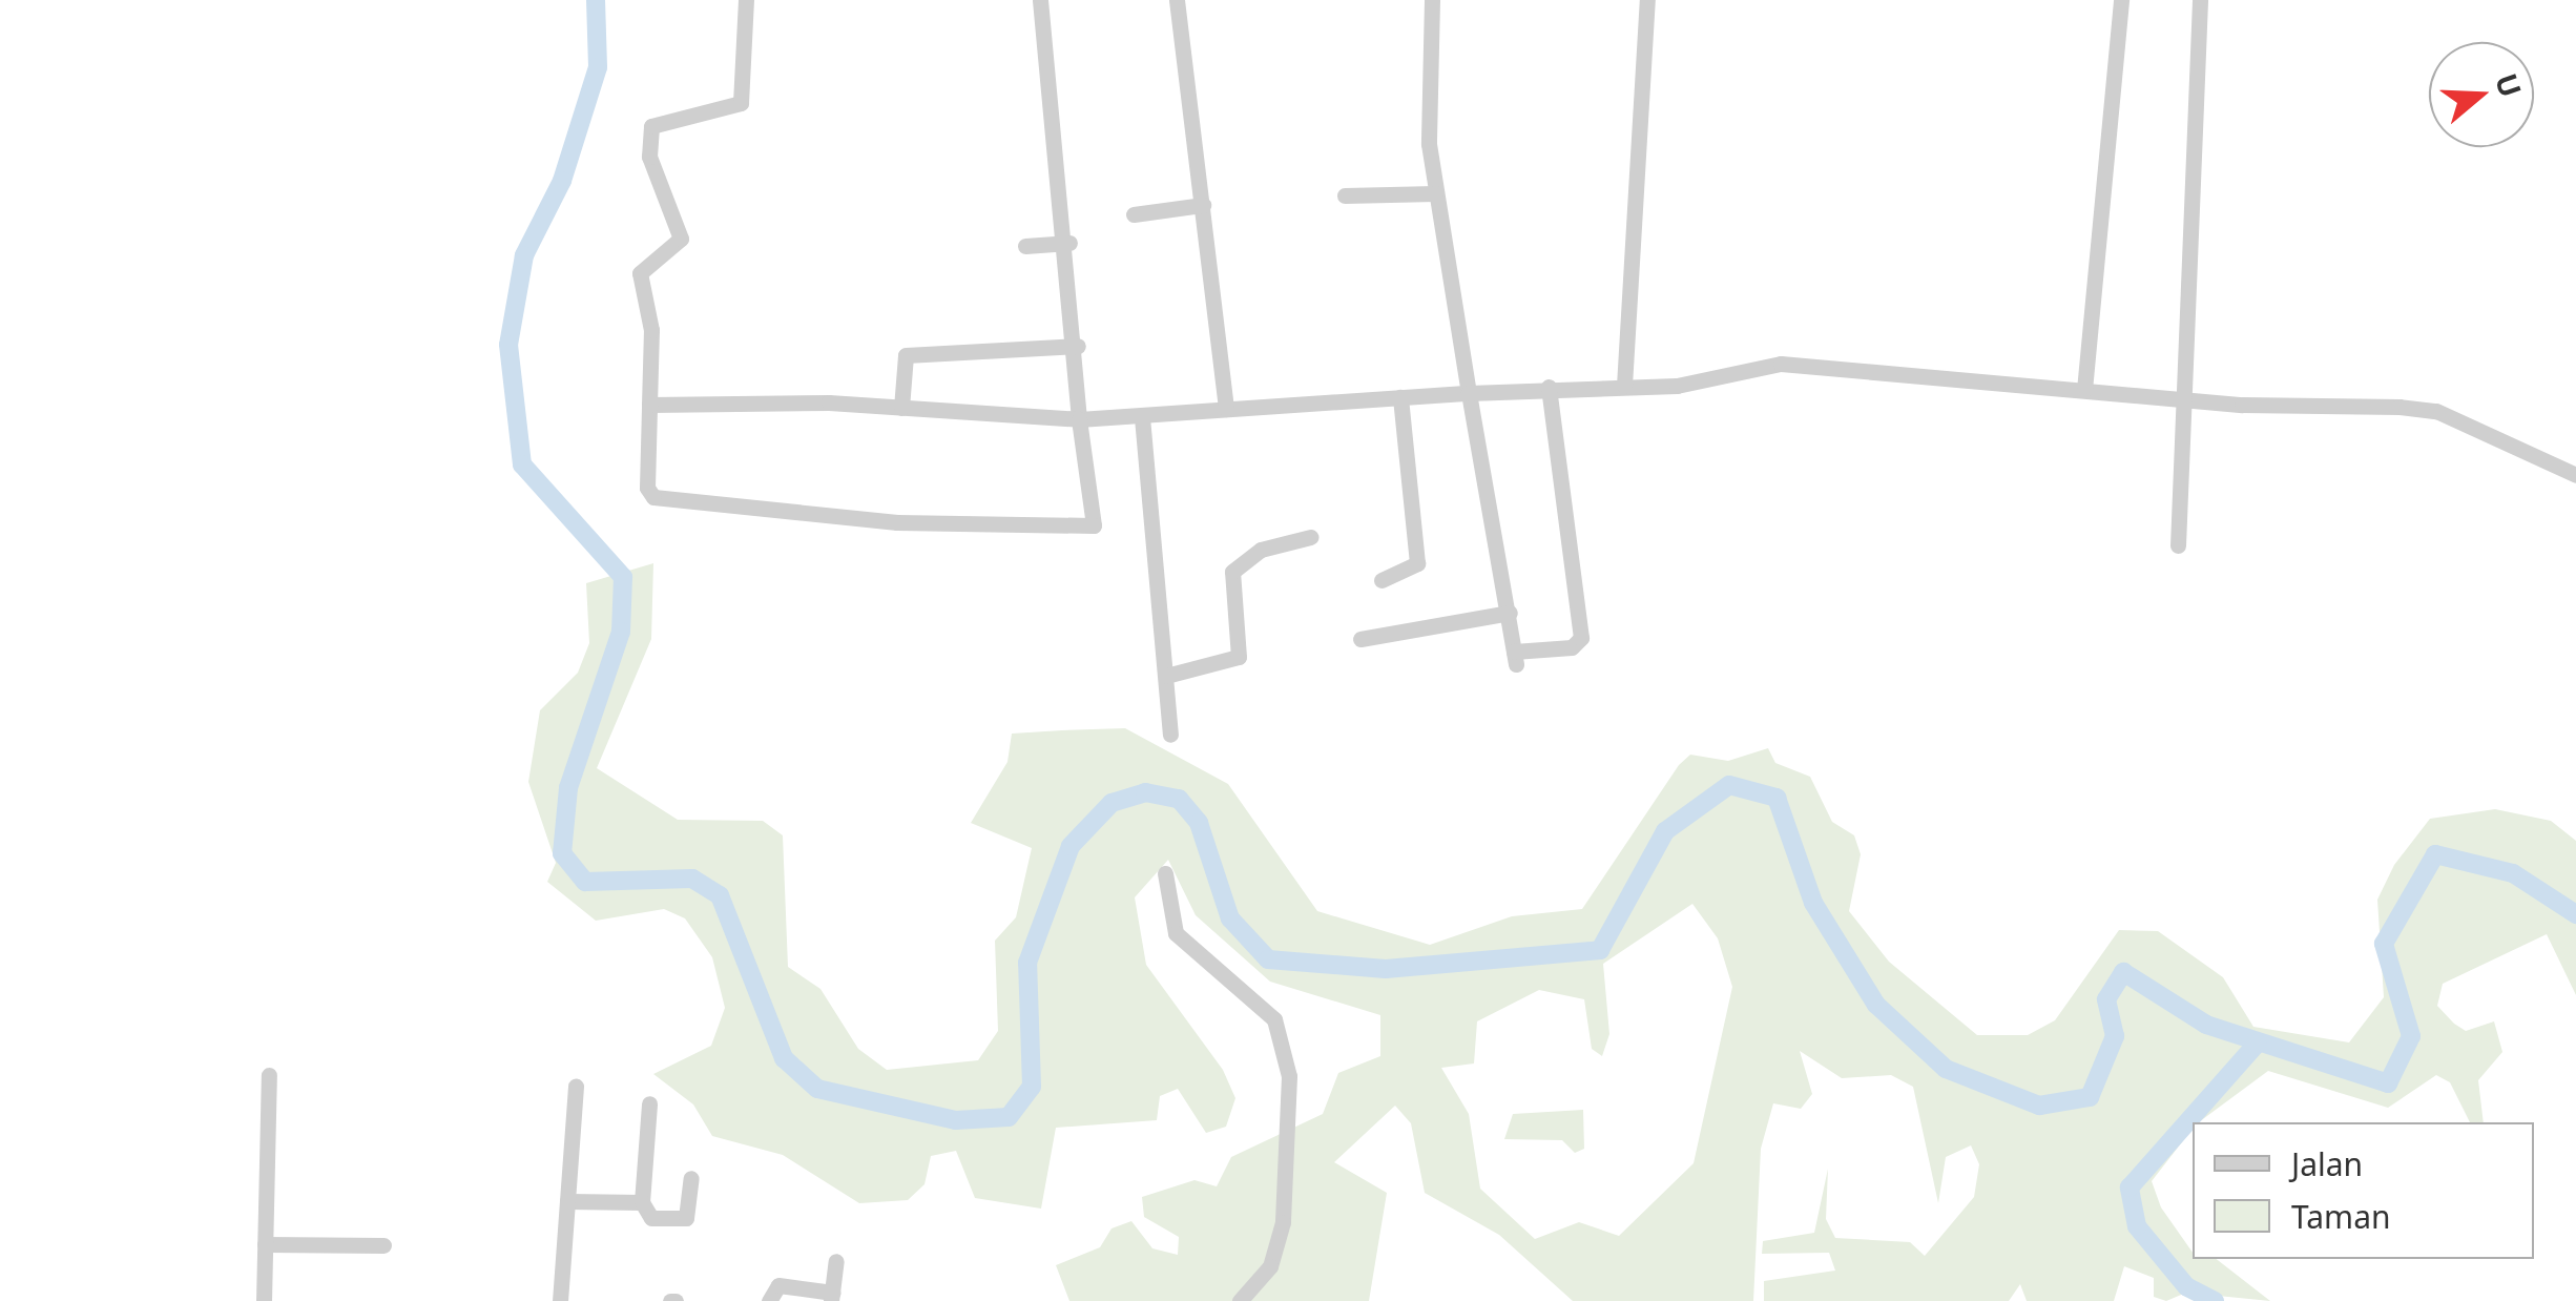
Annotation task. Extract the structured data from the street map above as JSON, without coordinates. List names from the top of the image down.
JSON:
{
  "legend": ["Jalan", "Taman"],
  "north": "right"
}
